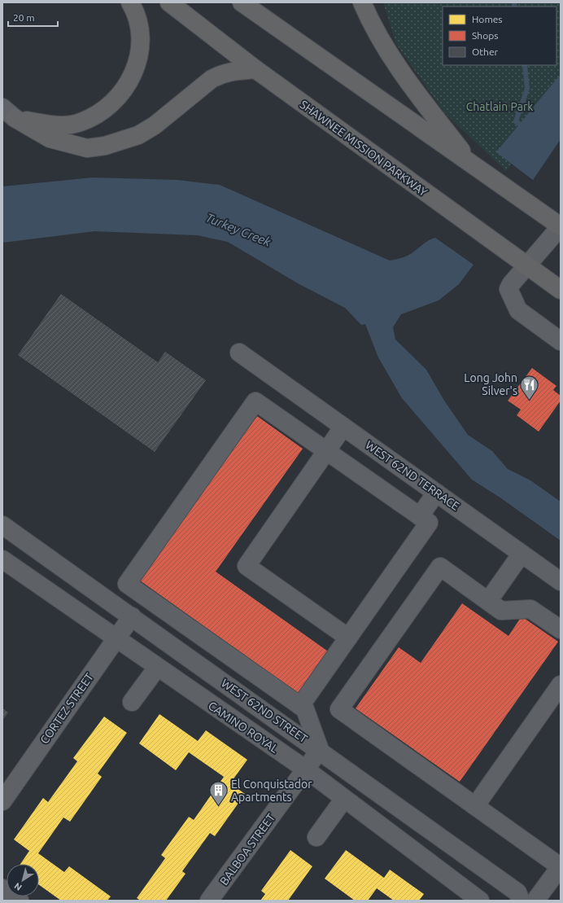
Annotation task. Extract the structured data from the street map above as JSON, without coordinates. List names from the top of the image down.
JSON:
{
  "streets": {
    "highway": ["SHAWNEE MISSION PARKWAY"],
    "street": [
      "WEST 62ND TERRACE",
      "CORTEZ STREET",
      "WEST 62ND STREET",
      "CAMINO ROYAL",
      "BALBOA STREET"
    ]
  },
  "crossings": [
    ["CORTEZ STREET", "WEST 62ND STREET"],
    ["CORTEZ STREET", "CAMINO ROYAL"],
    ["WEST 62ND STREET", "BALBOA STREET"],
    ["CAMINO ROYAL", "BALBOA STREET"]
  ],
  "water": ["Turkey Creek"],
  "parks": ["Chatlain Park"],
  "places": {
    "restaurant": ["Long John Silver's"],
    "building": ["El Conquistador Apartments"]
  },
  "legend": ["Homes", "Shops", "Other"],
  "scale_bar": "20 m",
  "north": "bottom left"
}
